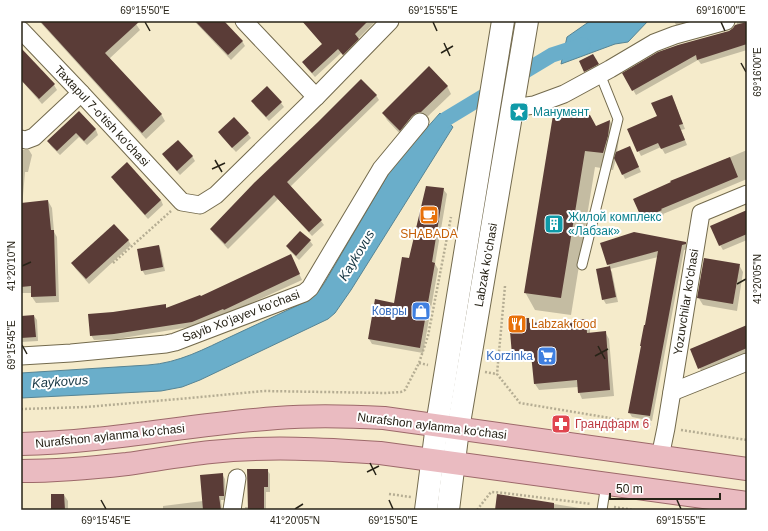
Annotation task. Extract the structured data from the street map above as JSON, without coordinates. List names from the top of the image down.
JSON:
{
  "streets": {
    "main road": ["Labzak ko'chasi", "Nurafshon aylanma ko'chasi"],
    "street": ["Taxtapul 7-o'tish ko'chasi", "Yozuvchilar ko'chasi", "Sayib Xo'jayev ko'chasi"]
  },
  "crossings": [
    ["Labzak ko'chasi", "Nurafshon aylanma ko'chasi"],
    ["Yozuvchilar ko'chasi", "Nurafshon aylanma ko'chasi"]
  ],
  "water": ["Kaykovus"],
  "places": {
    "place": ["Манумент"],
    "cafe": ["SHABADA"],
    "building": ["Жилой комплекс «Лабзак»"],
    "shop": ["Ковры"],
    "restaurant": ["Labzak food"],
    "supermarket": ["Korzinka"],
    "pharmacy": ["Грандфарм 6"]
  },
  "scale_bar": "50 m",
  "coordinates": [
    "69°15'50\"E",
    "69°15'55\"E",
    "69°16'00\"E",
    "41°20'10\"N",
    "41°20'05\"N",
    "69°15'45\"E"
  ]
}
